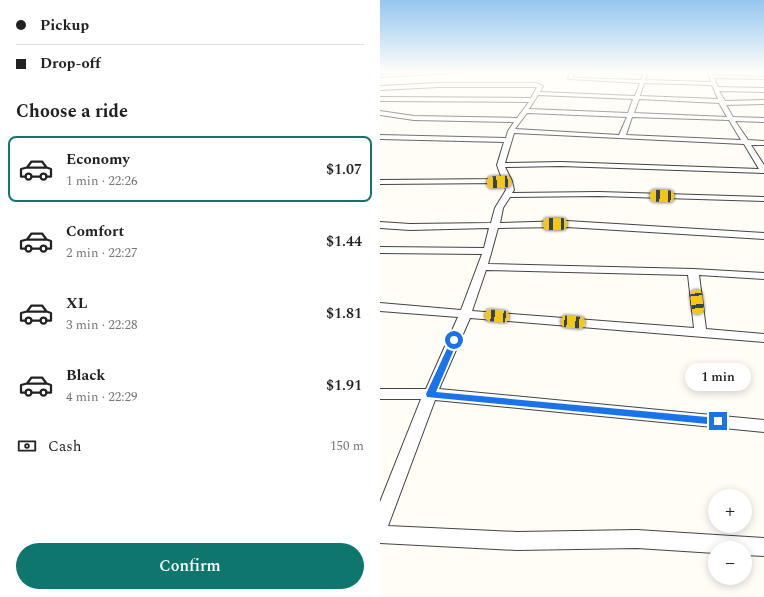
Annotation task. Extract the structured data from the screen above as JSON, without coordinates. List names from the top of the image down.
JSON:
{
  "page": {
    "banner": ["Pickup", "Drop-off"],
    "heading": "Choose a ride",
    "list": [
      {
        "name": "Economy",
        "note": "1 min · 22:26",
        "value": "$1.07"
      },
      {
        "name": "Comfort",
        "note": "2 min · 22:27",
        "value": "$1.44"
      },
      {
        "name": "XL",
        "note": "3 min · 22:28",
        "value": "$1.81"
      },
      {
        "name": "Black",
        "note": "4 min · 22:29",
        "value": "$1.91"
      }
    ],
    "bubble": "1 min",
    "pay": ["Cash", "150 m"],
    "map_buttons": ["+", "−"],
    "buttons": "Confirm"
  }
}
